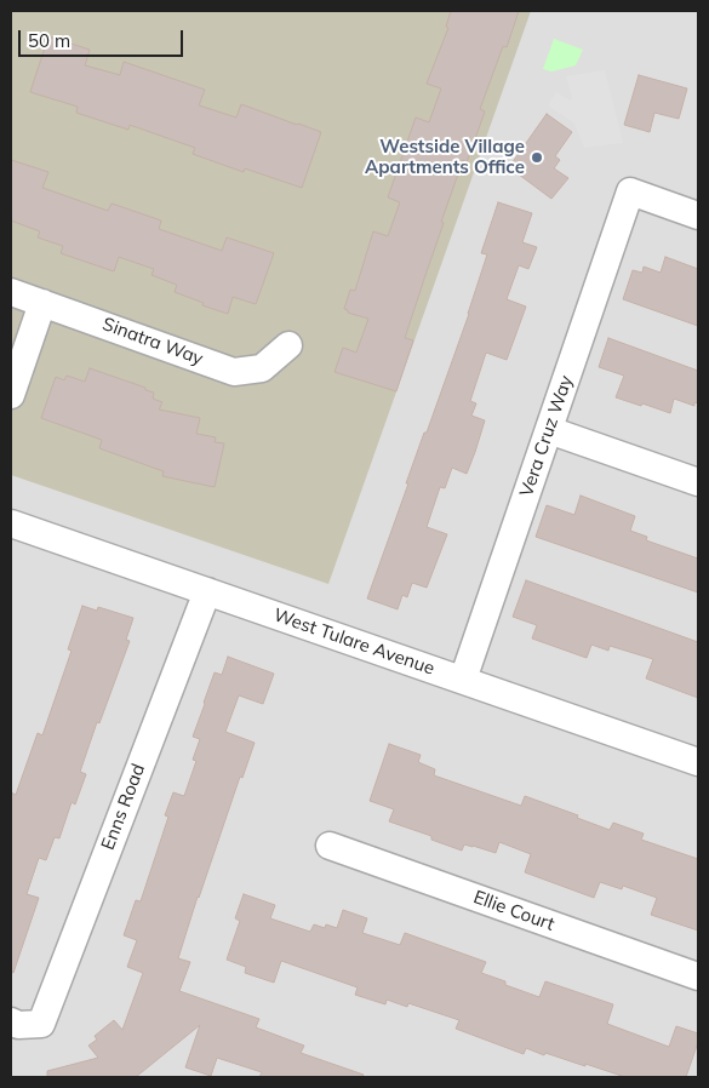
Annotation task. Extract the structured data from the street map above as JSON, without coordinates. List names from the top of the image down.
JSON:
{
  "streets": {
    "street": [
      "Sinatra Way",
      "Vera Cruz Way",
      "West Tulare Avenue",
      "Enns Road",
      "Ellie Court"
    ]
  },
  "crossings": [
    ["Vera Cruz Way", "West Tulare Avenue"],
    ["West Tulare Avenue", "Enns Road"]
  ],
  "places": ["Westside Village Apartments Office"],
  "scale_bar": "50 m"
}
